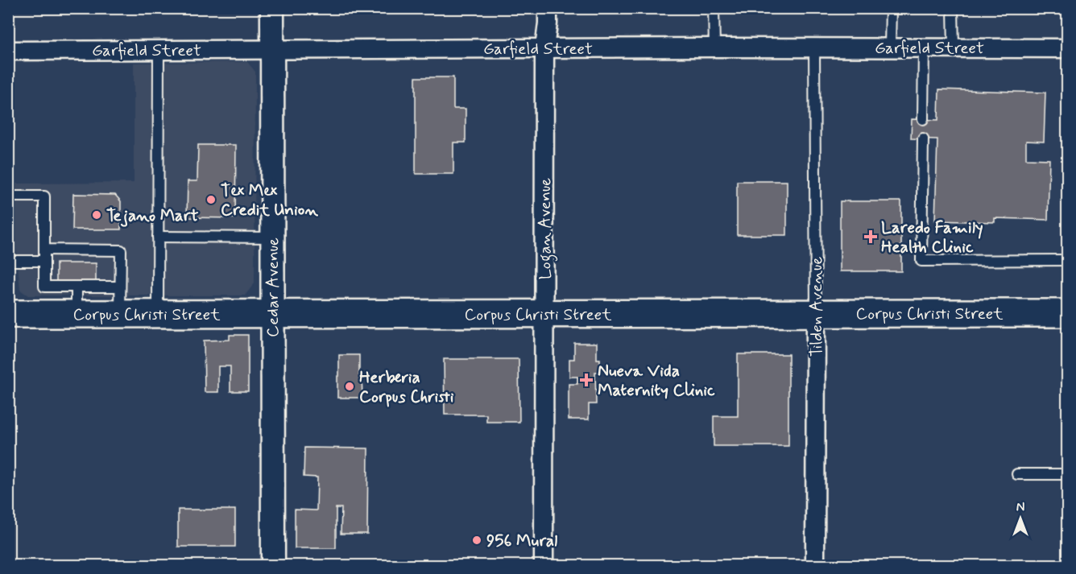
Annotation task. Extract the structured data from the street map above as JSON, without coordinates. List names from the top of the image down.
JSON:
{
  "streets": {
    "main road": ["Corpus Christi Street"],
    "street": [
      "Garfield Street",
      "Logan Avenue",
      "Cedar Avenue",
      "Tilden Avenue"
    ]
  },
  "crossings": [
    ["Garfield Street", "Logan Avenue"],
    ["Garfield Street", "Cedar Avenue"],
    ["Garfield Street", "Tilden Avenue"],
    ["Logan Avenue", "Corpus Christi Street"],
    ["Cedar Avenue", "Corpus Christi Street"],
    ["Tilden Avenue", "Corpus Christi Street"]
  ],
  "places": {
    "other": [
      "Tex Mex Credit Union",
      "Tejano Mart",
      "Herberia Corpus Christi",
      "956 Mural"
    ],
    "health": ["Laredo Family Health Clinic", "Nueva Vida Maternity Clinic"]
  },
  "north": "top"
}
